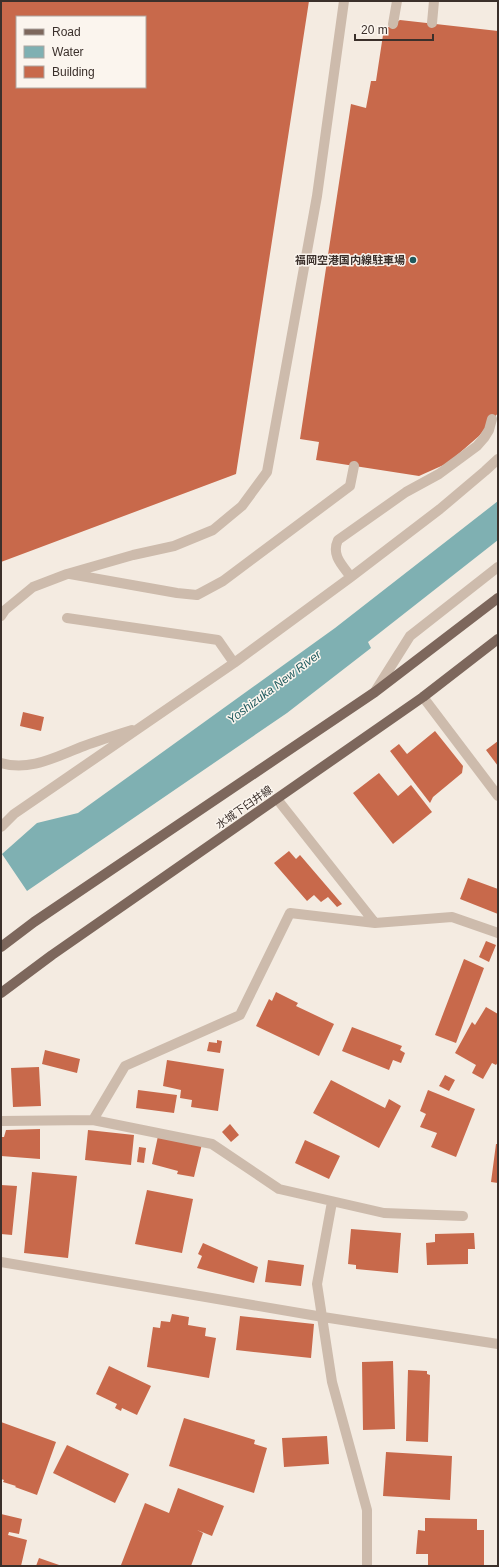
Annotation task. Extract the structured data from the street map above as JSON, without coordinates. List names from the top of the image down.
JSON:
{
  "streets": {
    "main road": ["水城下臼井線"]
  },
  "water": ["Yoshizuka New River"],
  "places": ["福岡空港国内線駐車場"],
  "legend": ["Road", "Water", "Building"],
  "scale_bar": "20 m"
}
